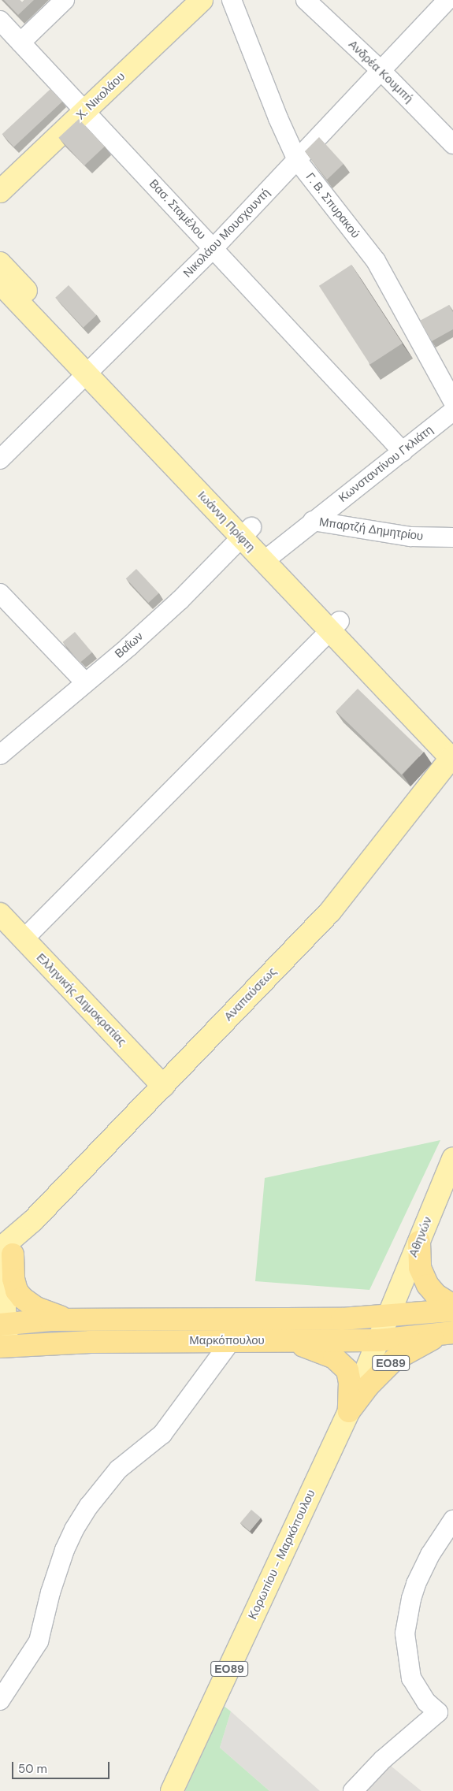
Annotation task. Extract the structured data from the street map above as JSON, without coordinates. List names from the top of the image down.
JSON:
{
  "streets": {
    "highway": ["Μαρκόπουλου", "ΕΟ89"],
    "main road": [
      "Χ. Νικολάου",
      "Ιωάννη Πρίφτη",
      "Αναπαύσεως",
      "Ελληνικής Δημοκρατίας",
      "Αθηνών",
      "Κορωπίου - Μαρκόπουλου"
    ],
    "street": [
      "Ανδρέα Κουμπή",
      "Γ. Β. Σπυρακού",
      "Βασ. Σταμέλου",
      "Νικολάου Μουσχουντή",
      "Κωνσταντίνου Γκλιάτη",
      "Μπαρτζή Δημητρίου",
      "Βαΐων"
    ]
  },
  "crossings": [
    ["Ανδρέα Κουμπή", "Νικολάου Μουσχουντή"],
    ["Χ. Νικολάου", "Βασ. Σταμέλου"],
    ["Γ. Β. Σπυρακού", "Νικολάου Μουσχουντή"],
    ["Βασ. Σταμέλου", "Νικολάου Μουσχουντή"],
    ["Βασ. Σταμέλου", "Κωνσταντίνου Γκλιάτη"],
    ["Νικολάου Μουσχουντή", "Ιωάννη Πρίφτη"],
    ["Κωνσταντίνου Γκλιάτη", "Ιωάννη Πρίφτη"],
    ["Κωνσταντίνου Γκλιάτη", "Μπαρτζή Δημητρίου"],
    ["Ιωάννη Πρίφτη", "Βαΐων"],
    ["Ιωάννη Πρίφτη", "Αναπαύσεως"],
    ["Αναπαύσεως", "Ελληνικής Δημοκρατίας"],
    ["Αναπαύσεως", "Μαρκόπουλου"],
    ["Αθηνών", "Μαρκόπουλου"],
    ["Αθηνών", "Κορωπίου - Μαρκόπουλου"],
    ["Μαρκόπουλου", "ΕΟ89"],
    ["Μαρκόπουλου", "Κορωπίου - Μαρκόπουλου"],
    ["ΕΟ89", "Κορωπίου - Μαρκόπουλου"]
  ],
  "scale_bar": "50 m"
}
